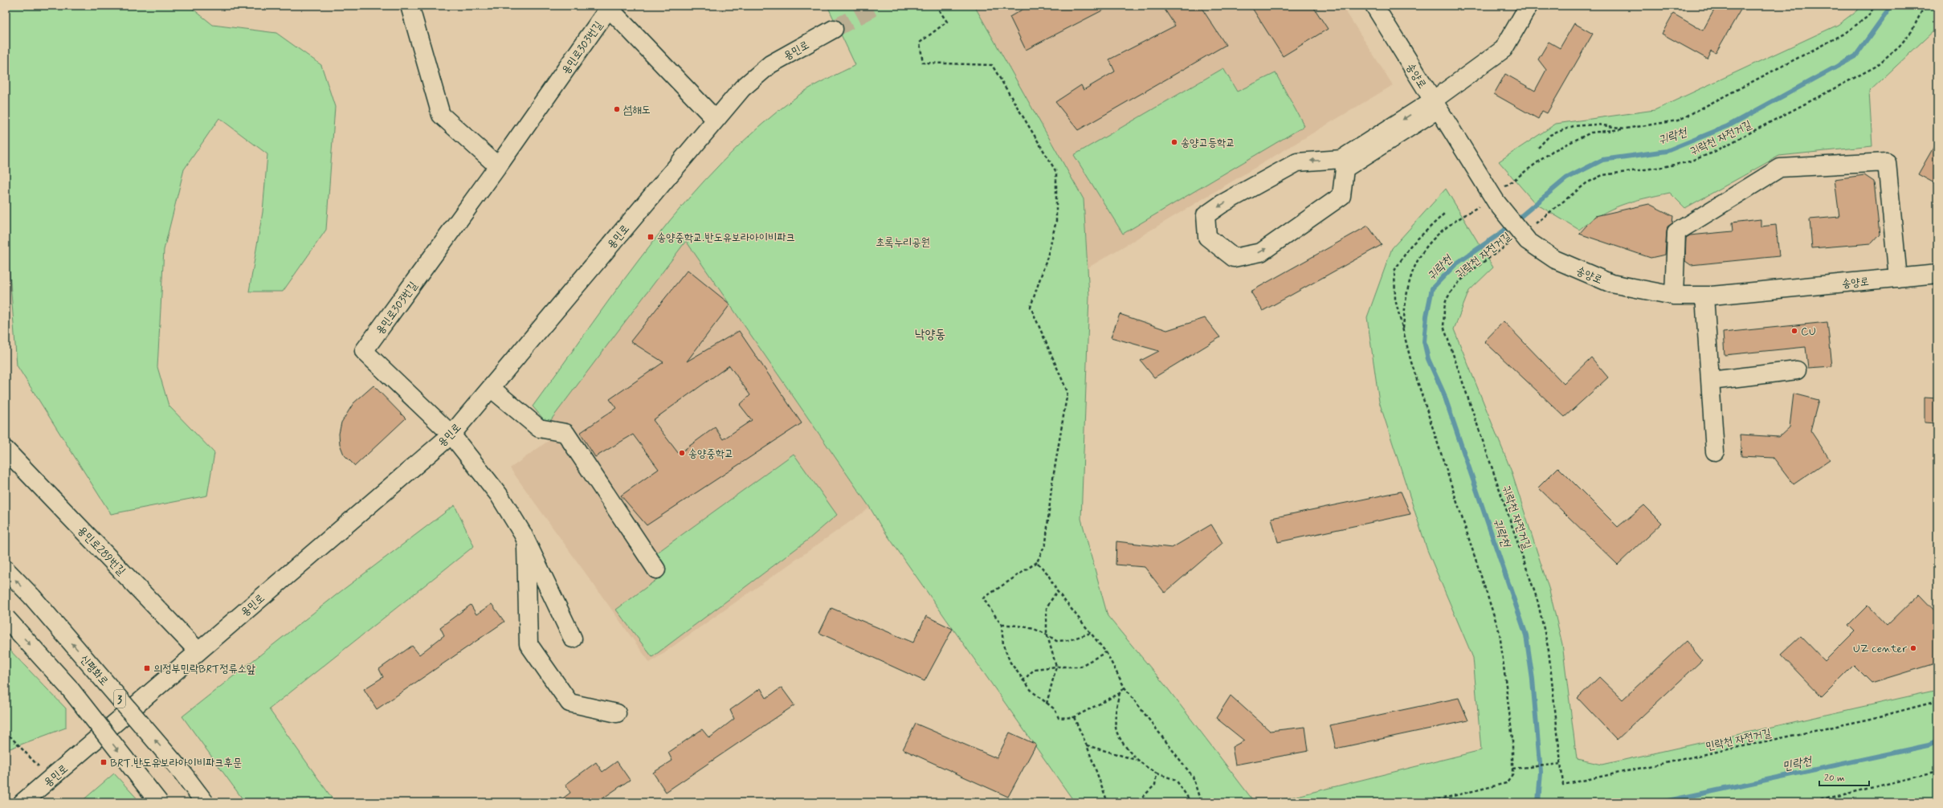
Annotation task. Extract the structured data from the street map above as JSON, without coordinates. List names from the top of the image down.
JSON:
{
  "streets": {
    "main road": [
      "용민로303번길",
      "용민로",
      "송양로",
      "용민로289번길",
      "신평화로",
      "3"
    ],
    "path": ["귀락천 자전거길", "민락천 자전거길"]
  },
  "crossings": [
    ["용민로303번길", "용민로"],
    ["용민로", "용민로289번길"],
    ["송양로", "귀락천 자전거길"],
    ["귀락천 자전거길", "민락천 자전거길"]
  ],
  "districts": ["낙양동"],
  "water": ["귀락천", "민락천"],
  "parks": ["초록누리공원"],
  "places": {
    "other": [
      "섬해도",
      "송양고등학교",
      "CU",
      "송양중학교",
      "UZ center"
    ],
    "transit": ["송양중학교.반도유보라아이비파크", "의정부민락BRT정류소앞", "BRT.반도유보라아이비파크후문"]
  },
  "scale_bar": "20 m"
}
